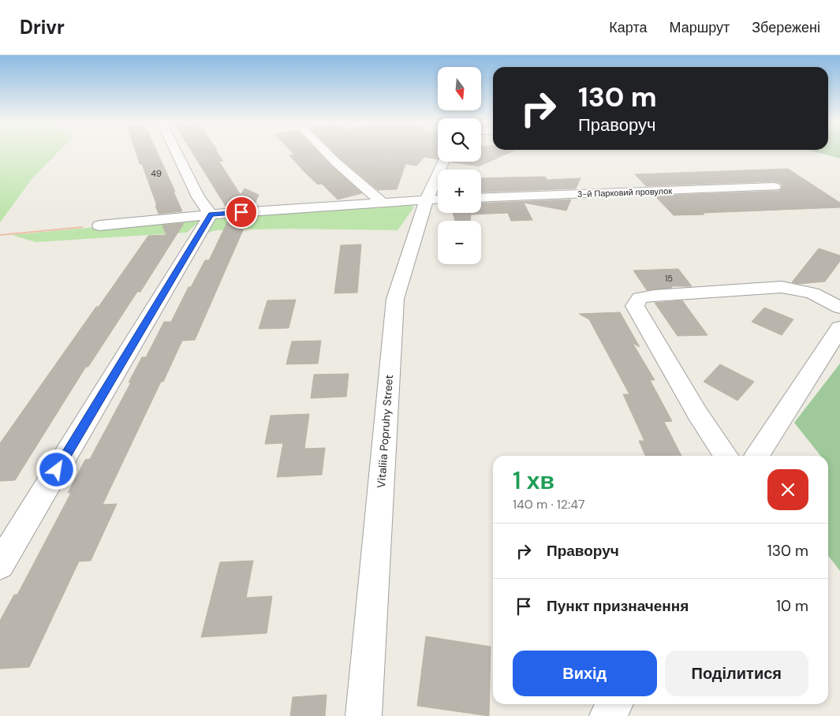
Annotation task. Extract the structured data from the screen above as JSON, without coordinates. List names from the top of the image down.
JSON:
{
  "streets": {
    "street": ["3-й Парковий провулок", "Vitaliia Popruhy Street"]
  },
  "house_numbers": ["49", "15"],
  "north": "bottom",
  "page": {
    "header": "Drivr",
    "nav": ["Карта", "Маршрут", "Збережені"],
    "map_buttons": ["+", "−"],
    "turn": ["130 m", "Праворуч"],
    "heading": ["1 хв", "140 m · 12:47"],
    "list": [
      {
        "name": "Праворуч",
        "value": "130 m"
      },
      {
        "name": "Пункт призначення",
        "value": "10 m"
      }
    ],
    "buttons": ["Вихід", "Поділитися"]
  }
}
